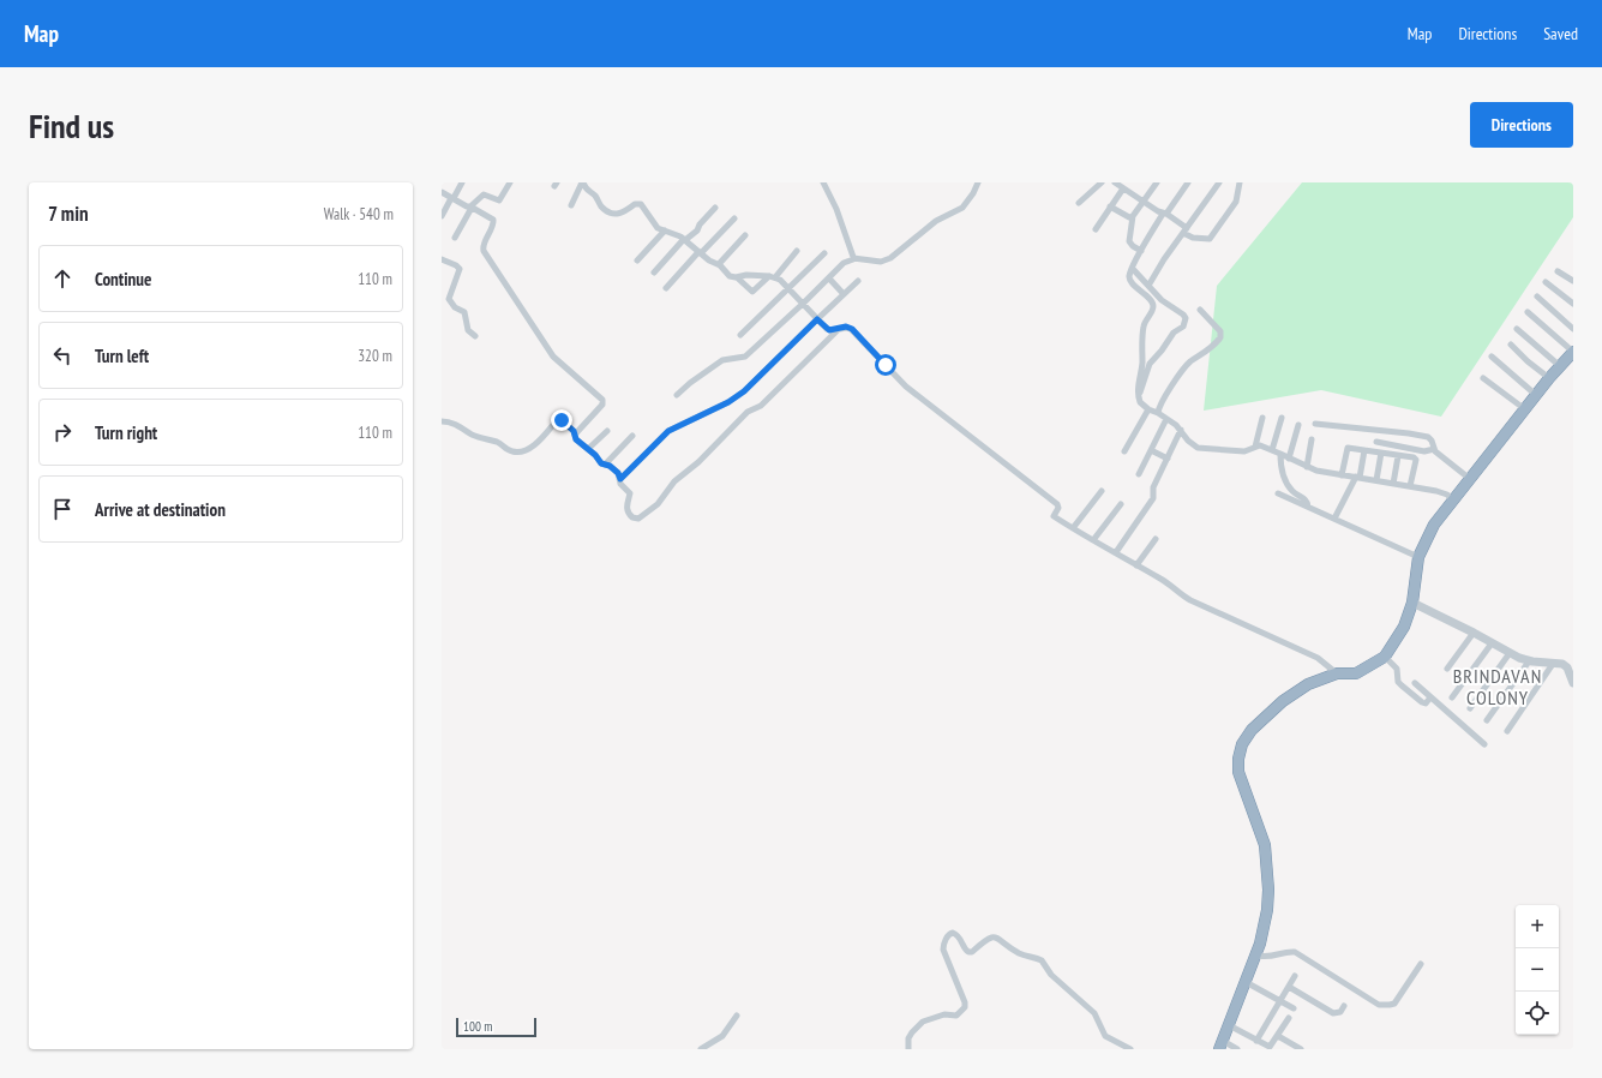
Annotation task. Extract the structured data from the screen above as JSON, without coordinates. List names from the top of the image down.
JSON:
{
  "districts": ["BRINDAVAN COLONY"],
  "scale_bar": "100 m",
  "page": {
    "header": "Map",
    "nav": ["Map", "Directions", "Saved"],
    "buttons": "Directions",
    "title": "Find us",
    "heading": ["7 min", "Walk · 540 m"],
    "list": [
      ["Continue", "110 m"],
      ["Turn left", "320 m"],
      ["Turn right", "110 m"],
      "Arrive at destination"
    ],
    "map_buttons": ["+", "−"],
    "scale": "100 m"
  }
}
